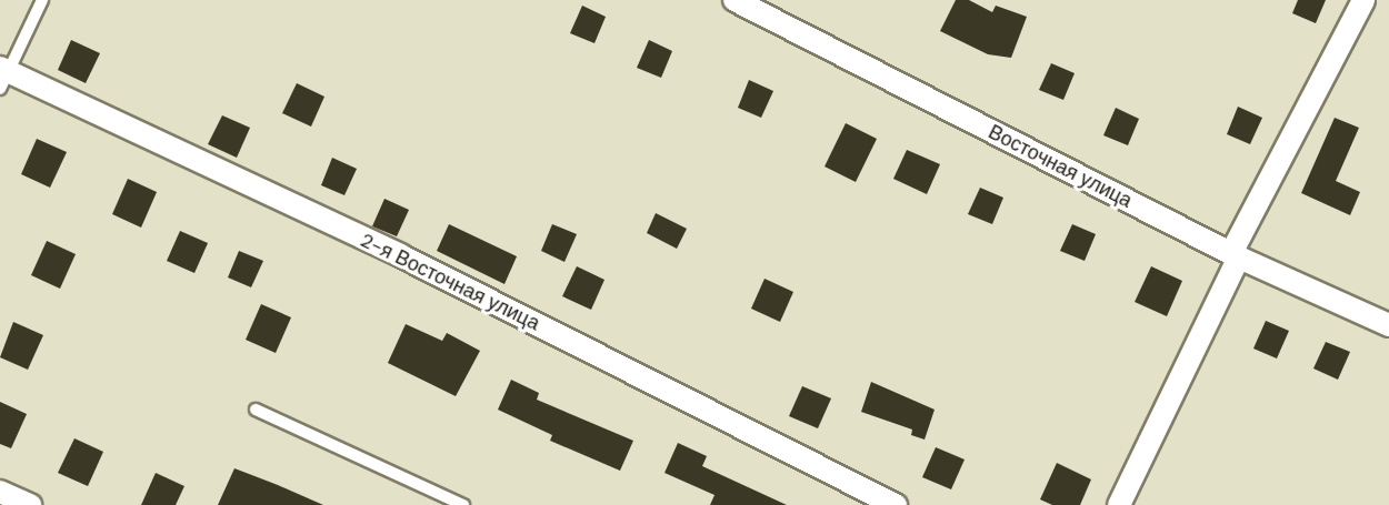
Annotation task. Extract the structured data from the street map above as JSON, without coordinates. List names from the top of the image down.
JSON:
{
  "streets": {
    "street": ["Восточная улица", "2-я Восточная улица"]
  }
}
